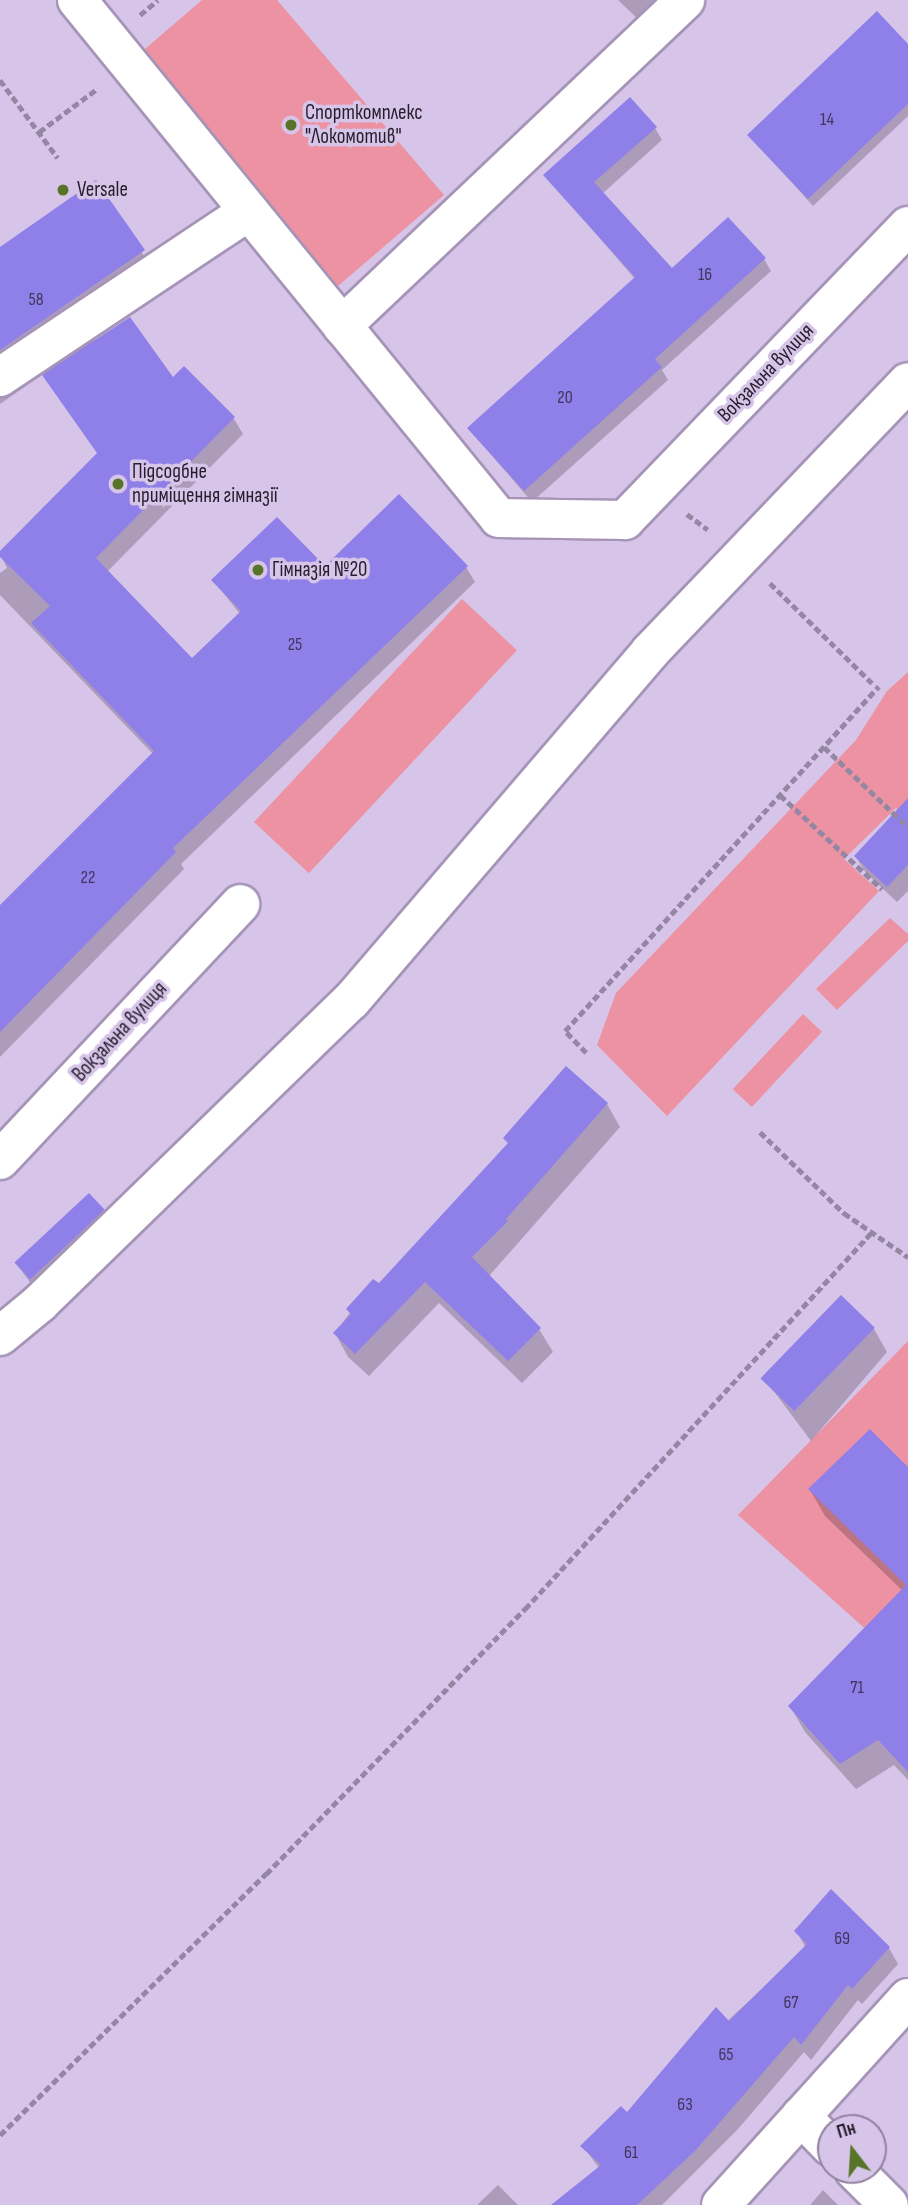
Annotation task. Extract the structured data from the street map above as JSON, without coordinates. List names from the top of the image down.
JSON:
{
  "streets": {
    "street": ["Вокзальна вулиця"]
  },
  "places": [
    "Спорткомплекс \"Локомотив\"",
    "Versale",
    "Підсодбне приміщення гімназії",
    "Гімназія №20"
  ],
  "house_numbers": [
    "14",
    "16",
    "58",
    "20",
    "25",
    "22",
    "71",
    "69",
    "67",
    "65",
    "63",
    "61"
  ],
  "north": "top"
}
